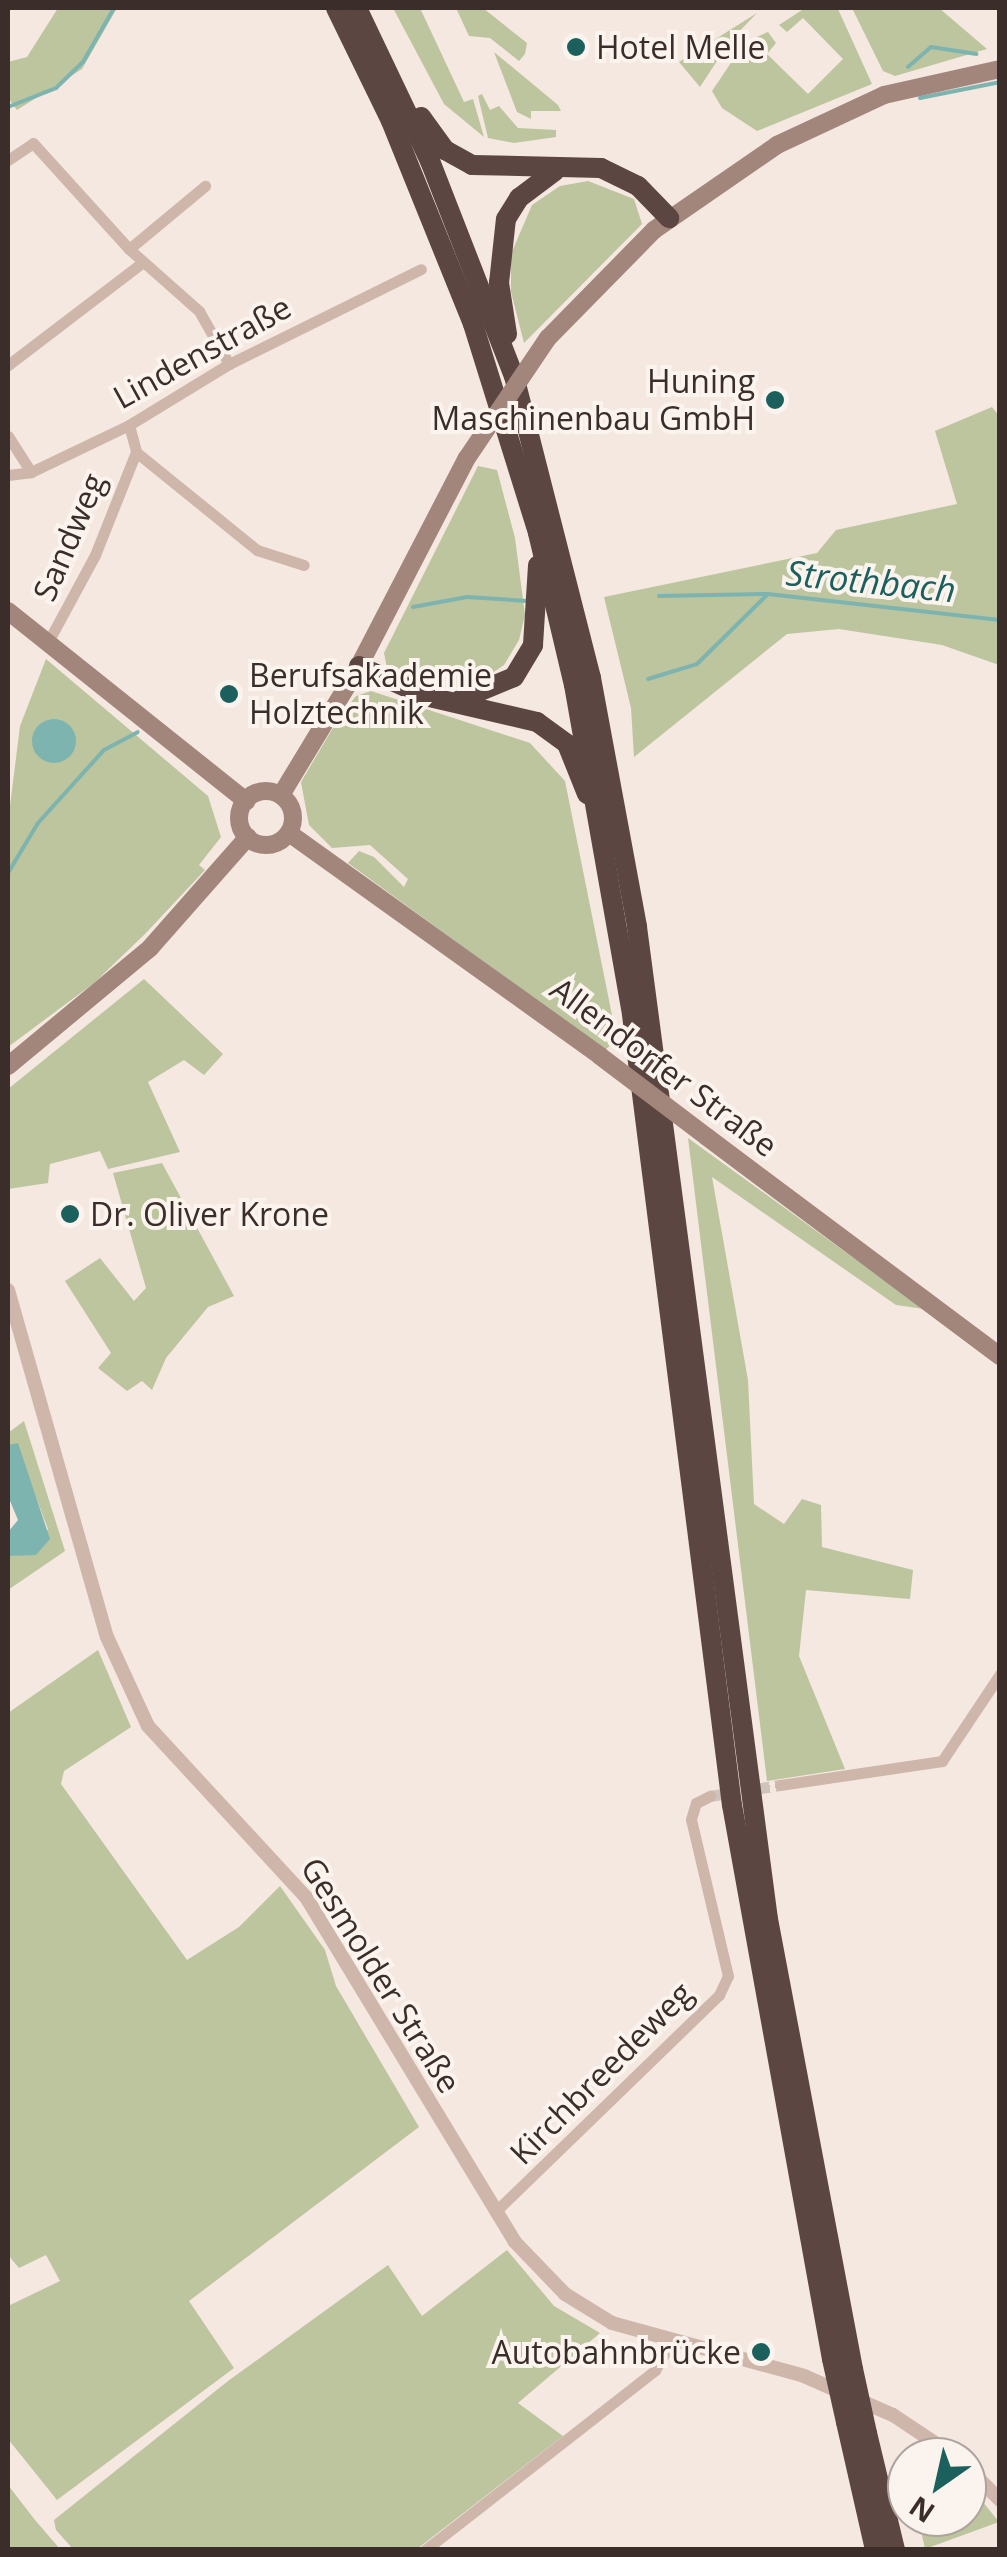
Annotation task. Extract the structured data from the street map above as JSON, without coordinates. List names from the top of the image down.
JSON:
{
  "streets": {
    "main road": ["Allendorfer Straße"],
    "street": [
      "Lindenstraße",
      "Sandweg",
      "Gesmolder Straße",
      "Kirchbreedeweg"
    ]
  },
  "crossings": [
    ["Gesmolder Straße", "Kirchbreedeweg"]
  ],
  "water": ["Strothbach"],
  "places": [
    "Hotel Melle",
    "Huning Maschinenbau GmbH",
    "Berufsakademie Holztechnik",
    "Dr. Oliver Krone",
    "Autobahnbrücke"
  ],
  "north": "bottom left"
}
